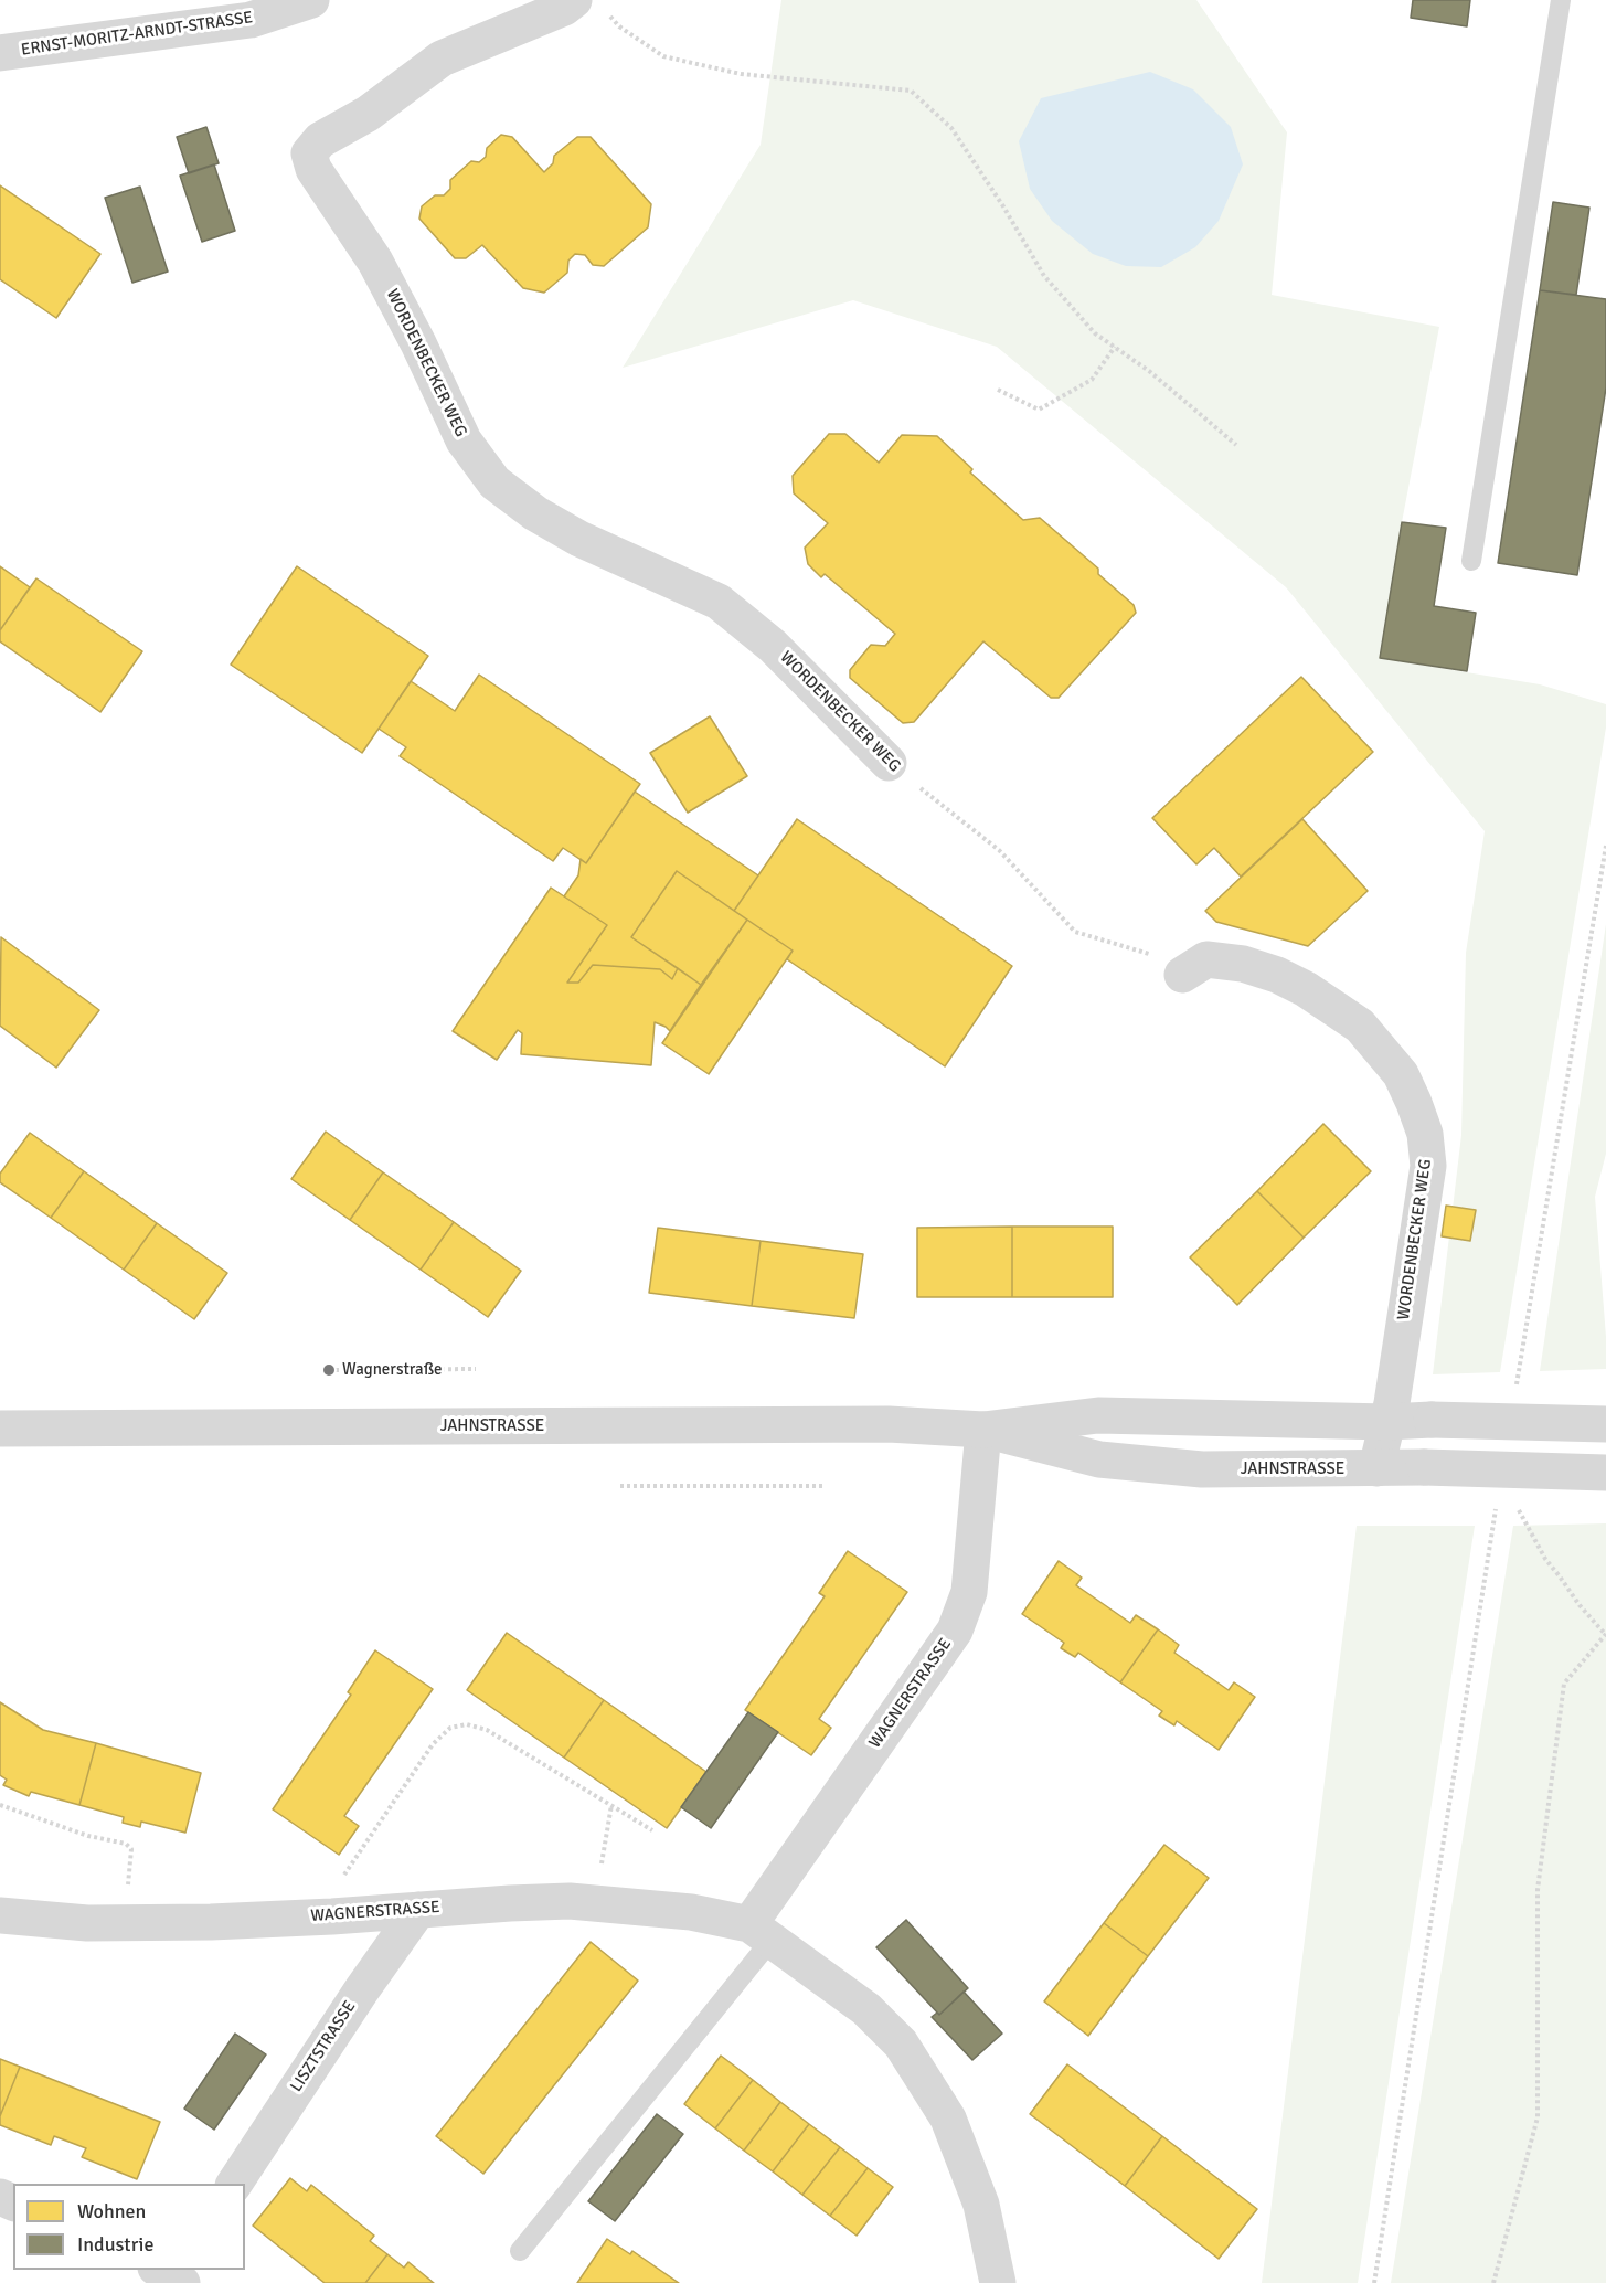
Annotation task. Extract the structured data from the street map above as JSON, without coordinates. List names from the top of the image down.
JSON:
{
  "streets": {
    "street": [
      "ERNST-MORITZ-ARNDT-STRASSE",
      "WORDENBECKER WEG",
      "JAHNSTRASSE",
      "WAGNERSTRASSE",
      "LISZTSTRASSE"
    ]
  },
  "crossings": [
    ["WORDENBECKER WEG", "JAHNSTRASSE"],
    ["JAHNSTRASSE", "WAGNERSTRASSE"],
    ["WAGNERSTRASSE", "LISZTSTRASSE"]
  ],
  "places": ["Wagnerstraße"],
  "legend": ["Wohnen", "Industrie"]
}
